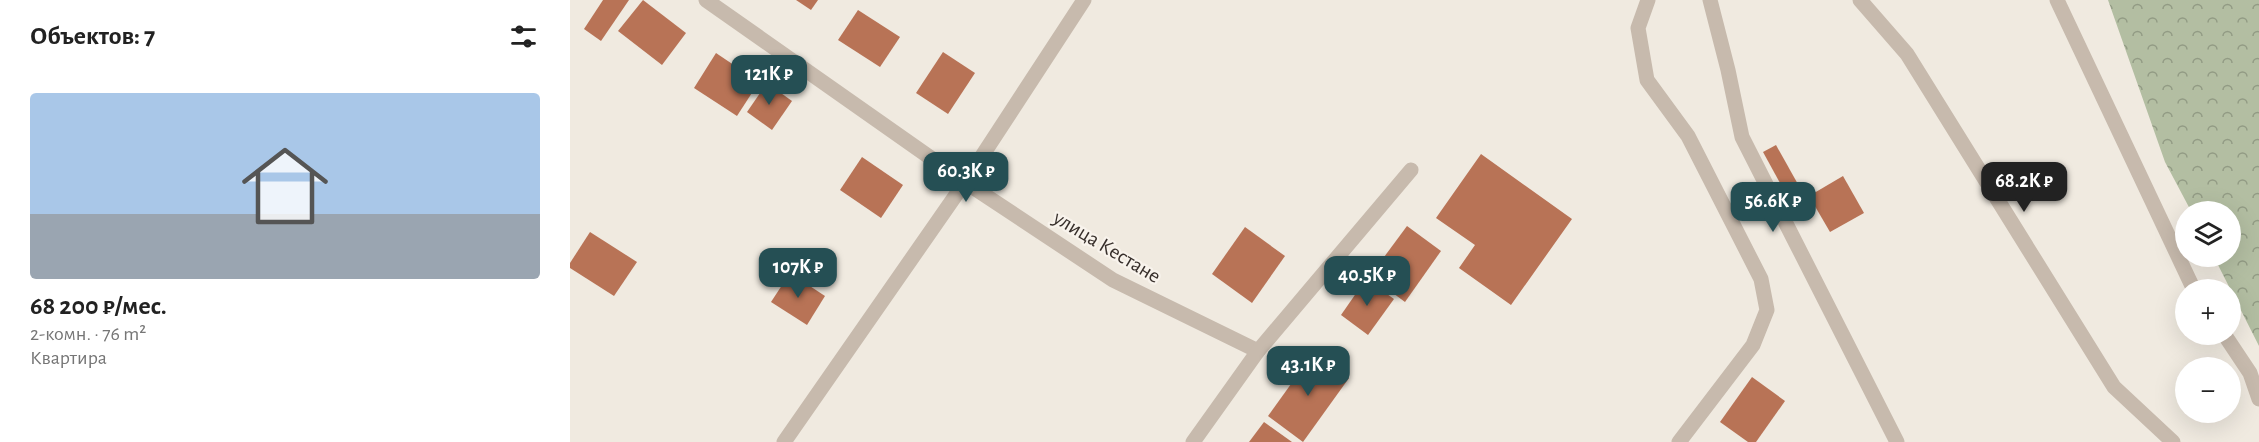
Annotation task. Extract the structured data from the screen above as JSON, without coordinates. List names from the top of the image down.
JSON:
{
  "streets": {
    "street": ["улица Кестане"]
  },
  "page": {
    "heading": "Объектов: 7",
    "price": [
      "121K ₽",
      "60.3K ₽",
      "68.2K ₽",
      "56.6K ₽",
      "107K ₽",
      "40.5K ₽",
      "43.1K ₽"
    ],
    "list": [
      {
        "name": "68 200 ₽/мес.",
        "note": "2-комн. · 76 m² · Квартира"
      }
    ],
    "map_buttons": ["+", "−"]
  }
}
